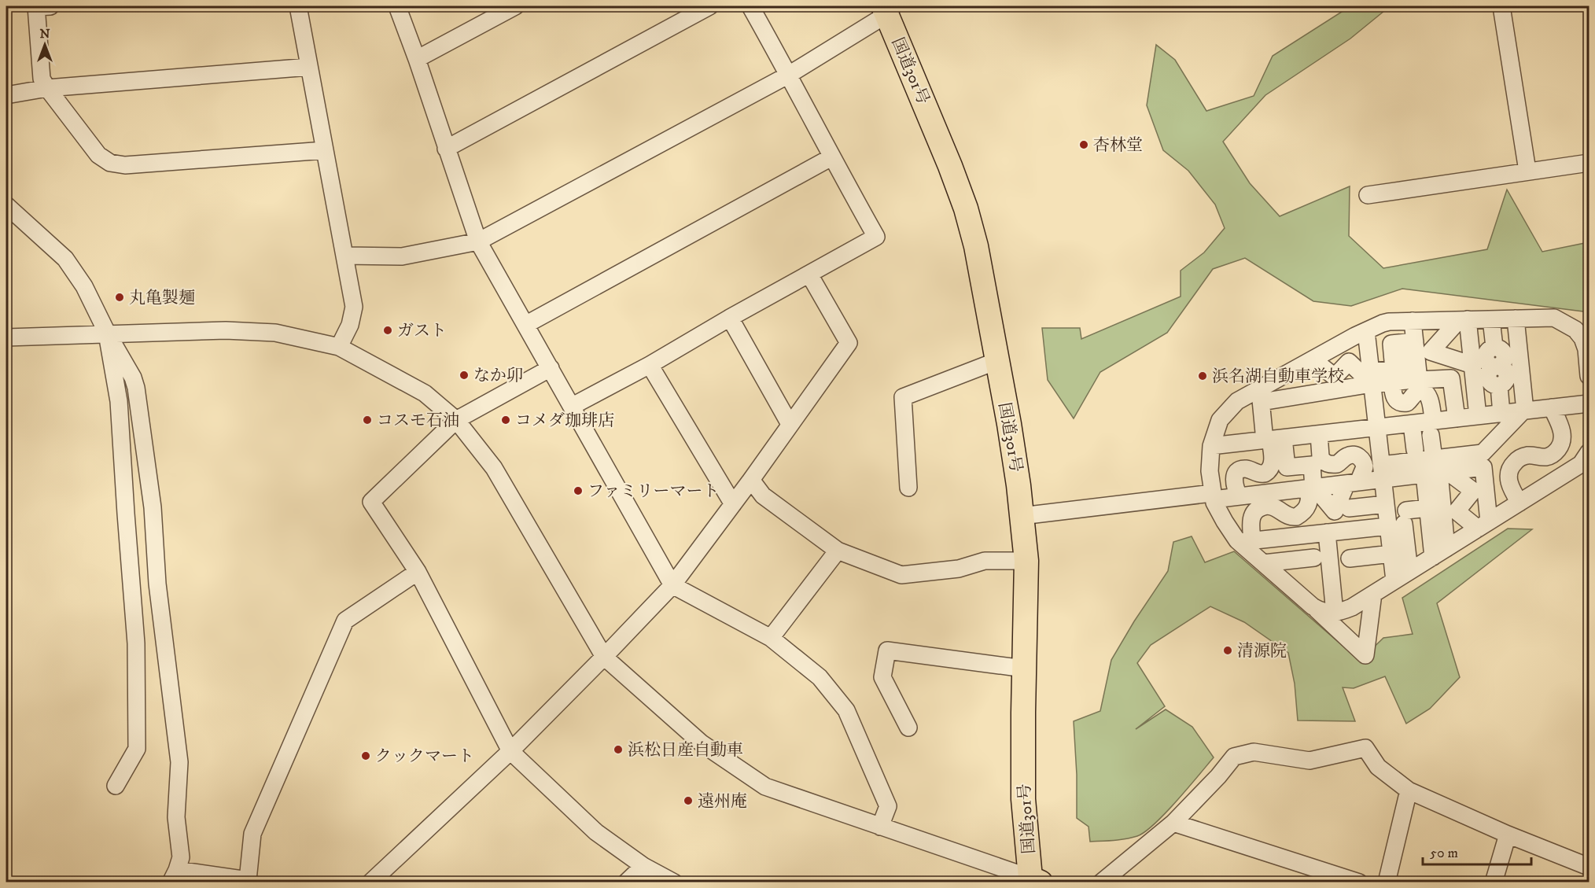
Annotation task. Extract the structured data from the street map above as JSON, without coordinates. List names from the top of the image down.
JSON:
{
  "streets": {
    "highway": ["国道301号"]
  },
  "places": [
    "杏林堂",
    "丸亀製麺",
    "ガスト",
    "なか卯",
    "浜名湖自動車学校",
    "コスモ石油",
    "コメダ珈琲店",
    "ファミリーマート",
    "清源院",
    "浜松日産自動車",
    "クックマート",
    "遠州庵"
  ],
  "scale_bar": "50 m",
  "north": "top"
}
